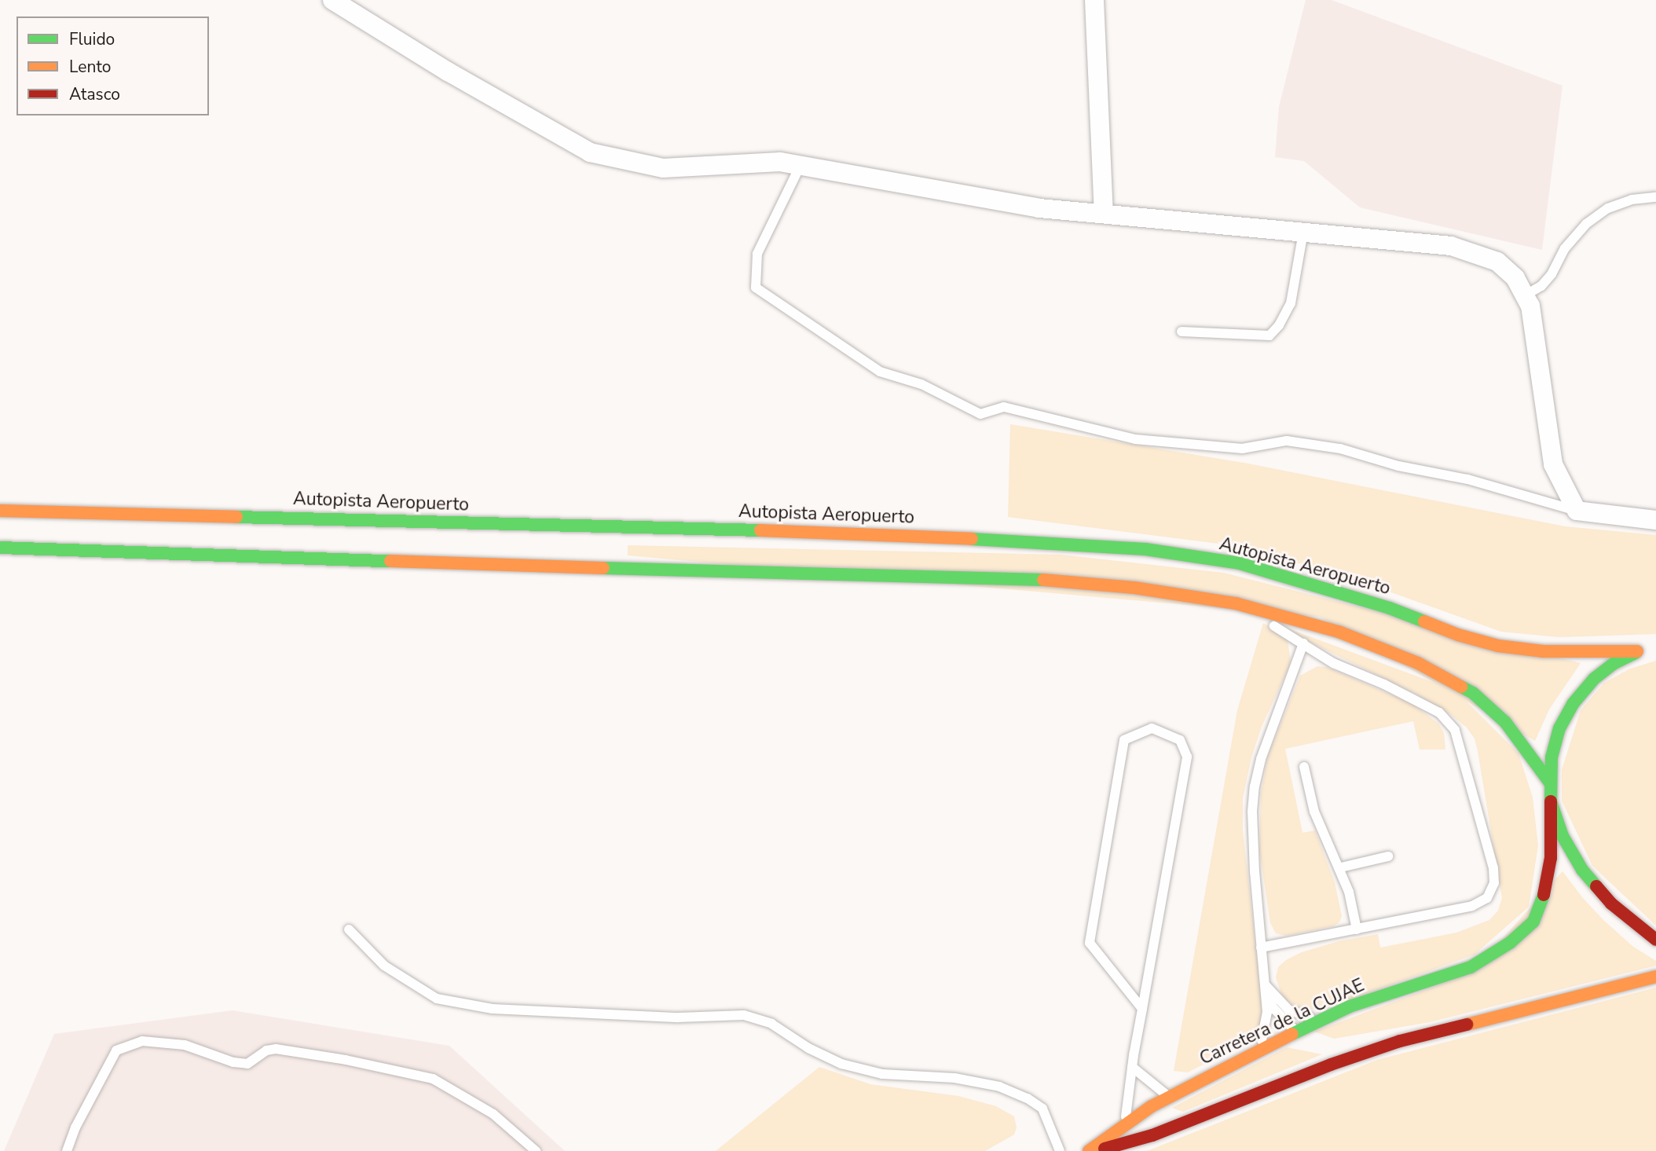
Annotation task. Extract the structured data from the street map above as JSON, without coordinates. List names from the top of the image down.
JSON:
{
  "streets": {
    "highway": ["Autopista Aeropuerto", "Carretera de la CUJAE"]
  },
  "legend": ["Fluido", "Lento", "Atasco"]
}
